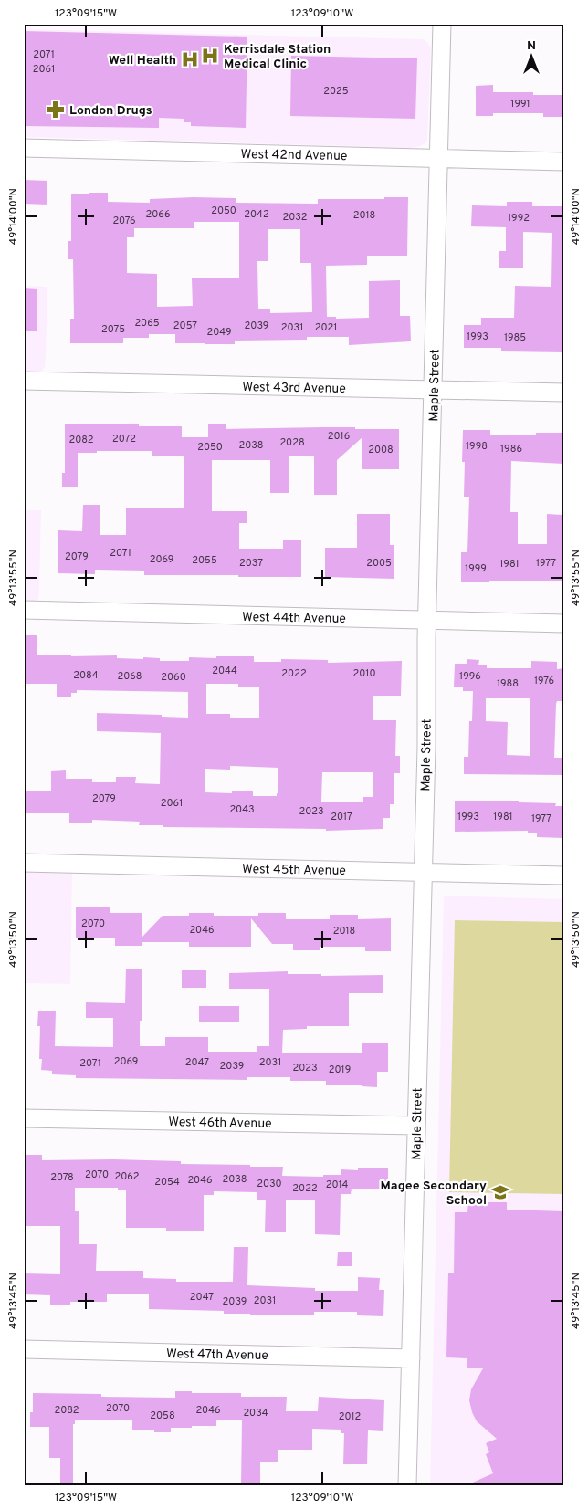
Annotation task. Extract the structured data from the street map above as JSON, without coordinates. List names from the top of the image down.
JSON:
{
  "streets": {
    "street": [
      "West 42nd Avenue",
      "Maple Street",
      "West 43rd Avenue",
      "West 44th Avenue",
      "West 45th Avenue",
      "West 46th Avenue",
      "West 47th Avenue"
    ]
  },
  "crossings": [
    ["West 42nd Avenue", "Maple Street"],
    ["Maple Street", "West 43rd Avenue"],
    ["Maple Street", "West 44th Avenue"],
    ["Maple Street", "West 45th Avenue"],
    ["Maple Street", "West 46th Avenue"],
    ["Maple Street", "West 47th Avenue"]
  ],
  "places": {
    "hospital": ["Kerrisdale Station Medical Clinic", "Well Health"],
    "pharmacy": ["London Drugs"],
    "school or university": ["Magee Secondary School"]
  },
  "house_numbers": [
    "2071",
    "2061",
    "2025",
    "1991",
    "2050",
    "2066",
    "2042",
    "2018",
    "2032",
    "1992",
    "2076",
    "2065",
    "2057",
    "2039",
    "2031",
    "2021",
    "2075",
    "2049",
    "1993",
    "1985",
    "2016",
    "2072",
    "2082",
    "2028",
    "2038",
    "1998",
    "2050",
    "1986",
    "2008",
    "2071",
    "2079",
    "2069",
    "2055",
    "2037",
    "2005",
    "1977",
    "1981",
    "1999",
    "2044",
    "2022",
    "2010",
    "2084",
    "2068",
    "1996",
    "2060",
    "1976",
    "1988",
    "2079",
    "2061",
    "2043",
    "2023",
    "2017",
    "1993",
    "1981",
    "1977",
    "2070",
    "2046",
    "2018",
    "2069",
    "2047",
    "2031",
    "2071",
    "2039",
    "2023",
    "2019",
    "2070",
    "2062",
    "2078",
    "2038",
    "2046",
    "2054",
    "2030",
    "2014",
    "2022",
    "2047",
    "2031",
    "2039",
    "2070",
    "2082",
    "2046",
    "2034",
    "2058",
    "2012"
  ],
  "north": "top",
  "coordinates": [
    "123°09'15\"W",
    "123°09'10\"W",
    "49°14'00\"N",
    "49°13'55\"N",
    "49°13'50\"N",
    "49°13'45\"N"
  ]
}
